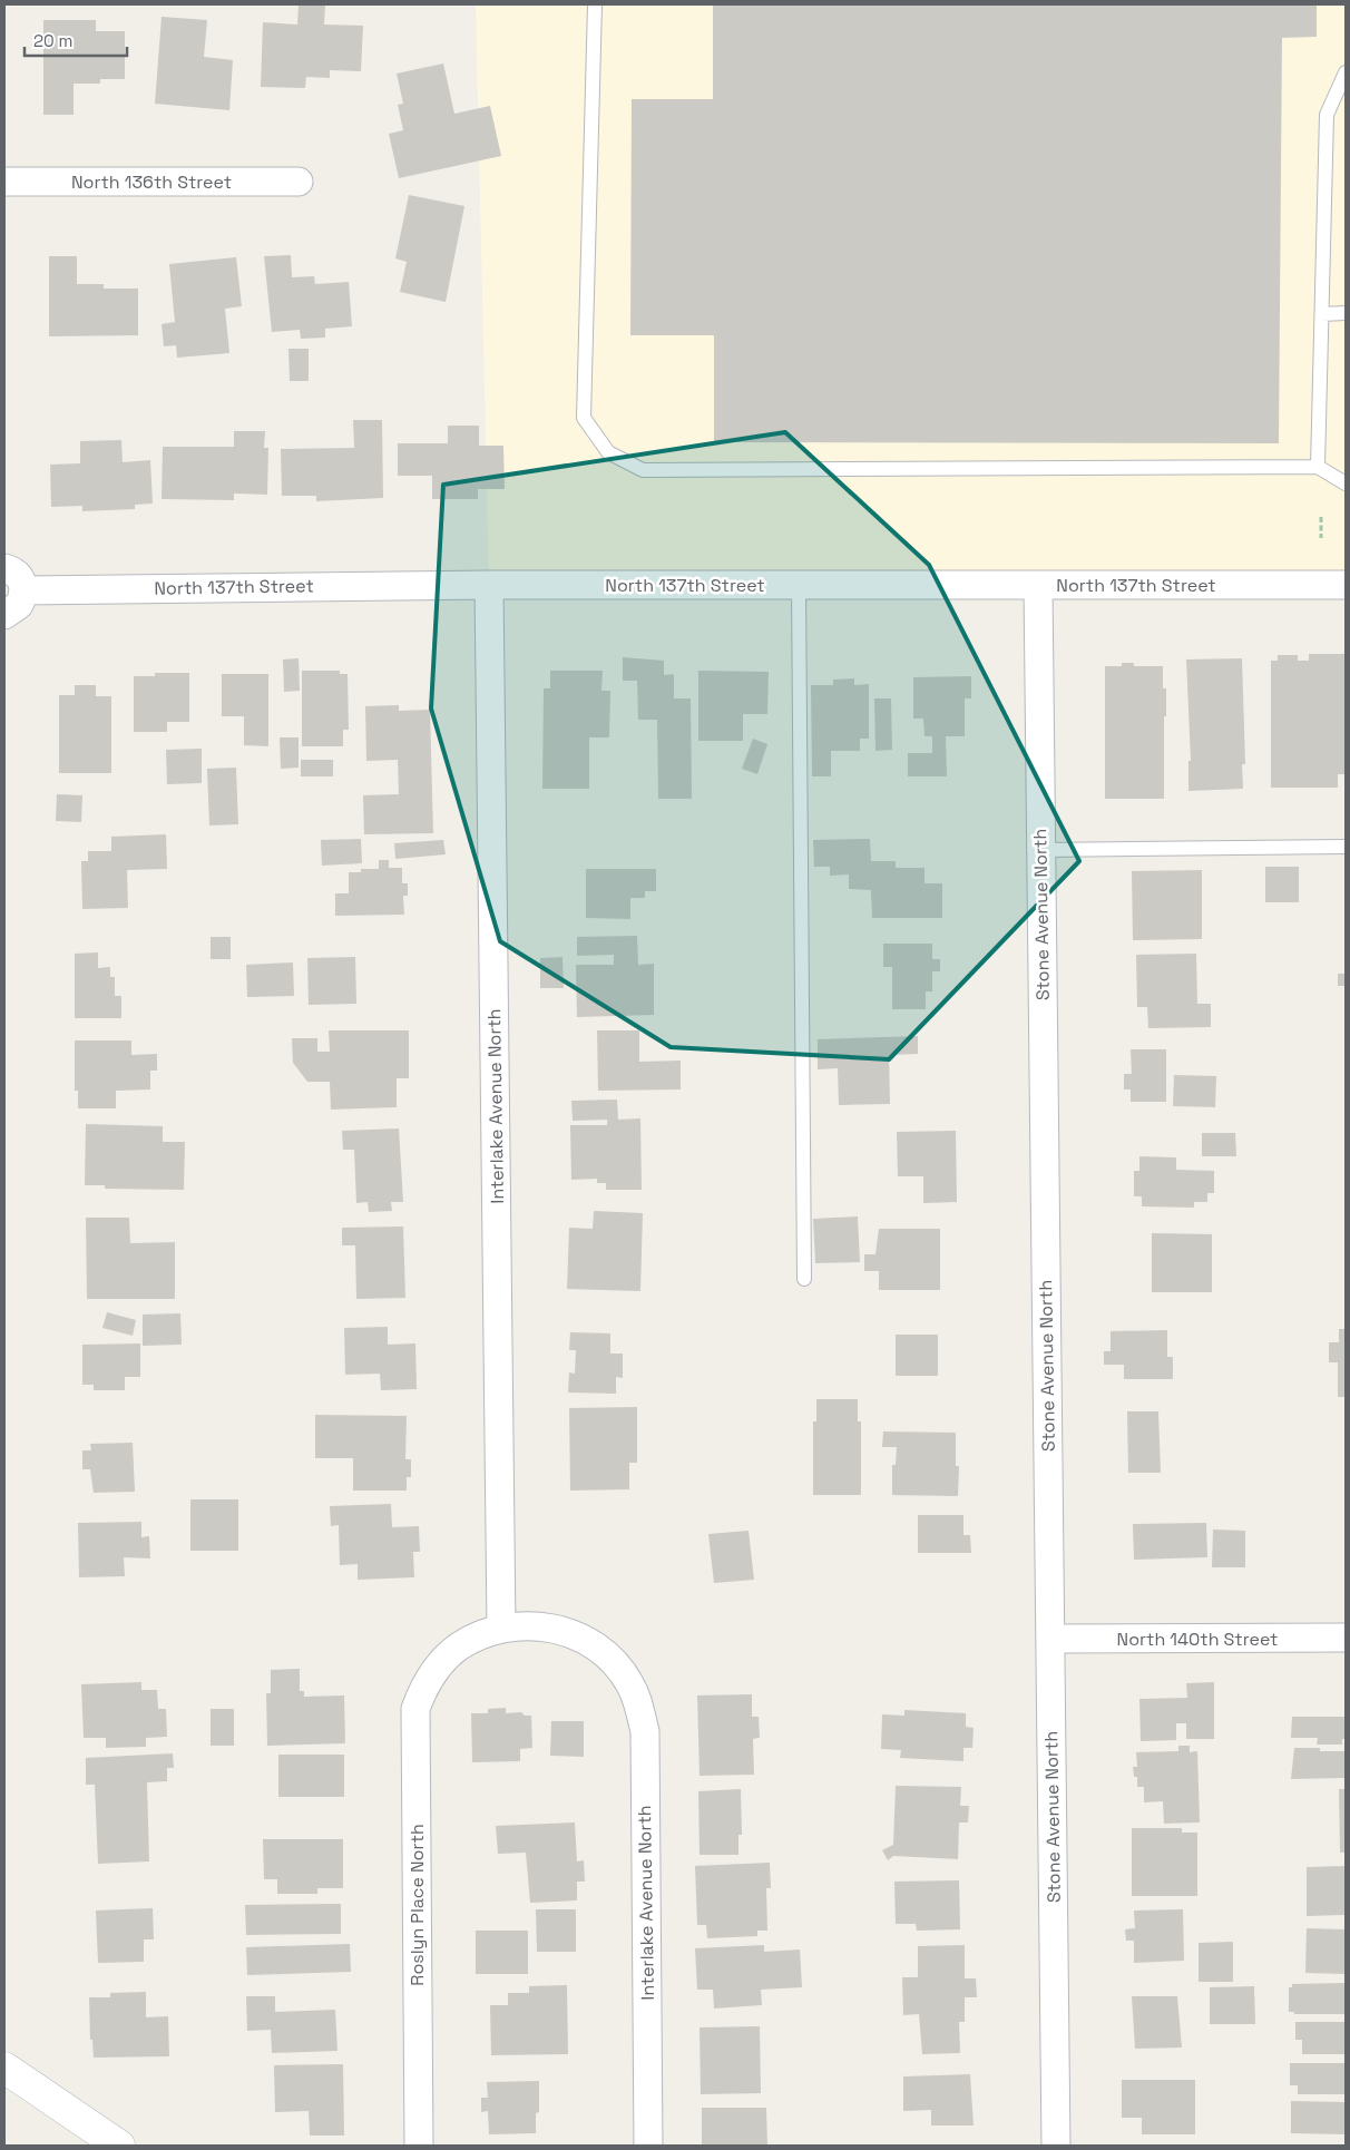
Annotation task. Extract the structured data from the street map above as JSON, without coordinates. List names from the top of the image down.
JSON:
{
  "streets": {
    "street": [
      "North 136th Street",
      "North 137th Street",
      "Stone Avenue North",
      "Interlake Avenue North",
      "North 140th Street",
      "Roslyn Place North"
    ]
  },
  "crossings": [
    ["North 137th Street", "Stone Avenue North"],
    ["North 137th Street", "Interlake Avenue North"],
    ["Stone Avenue North", "North 140th Street"],
    ["Interlake Avenue North", "Roslyn Place North"]
  ],
  "scale_bar": "20 m"
}
